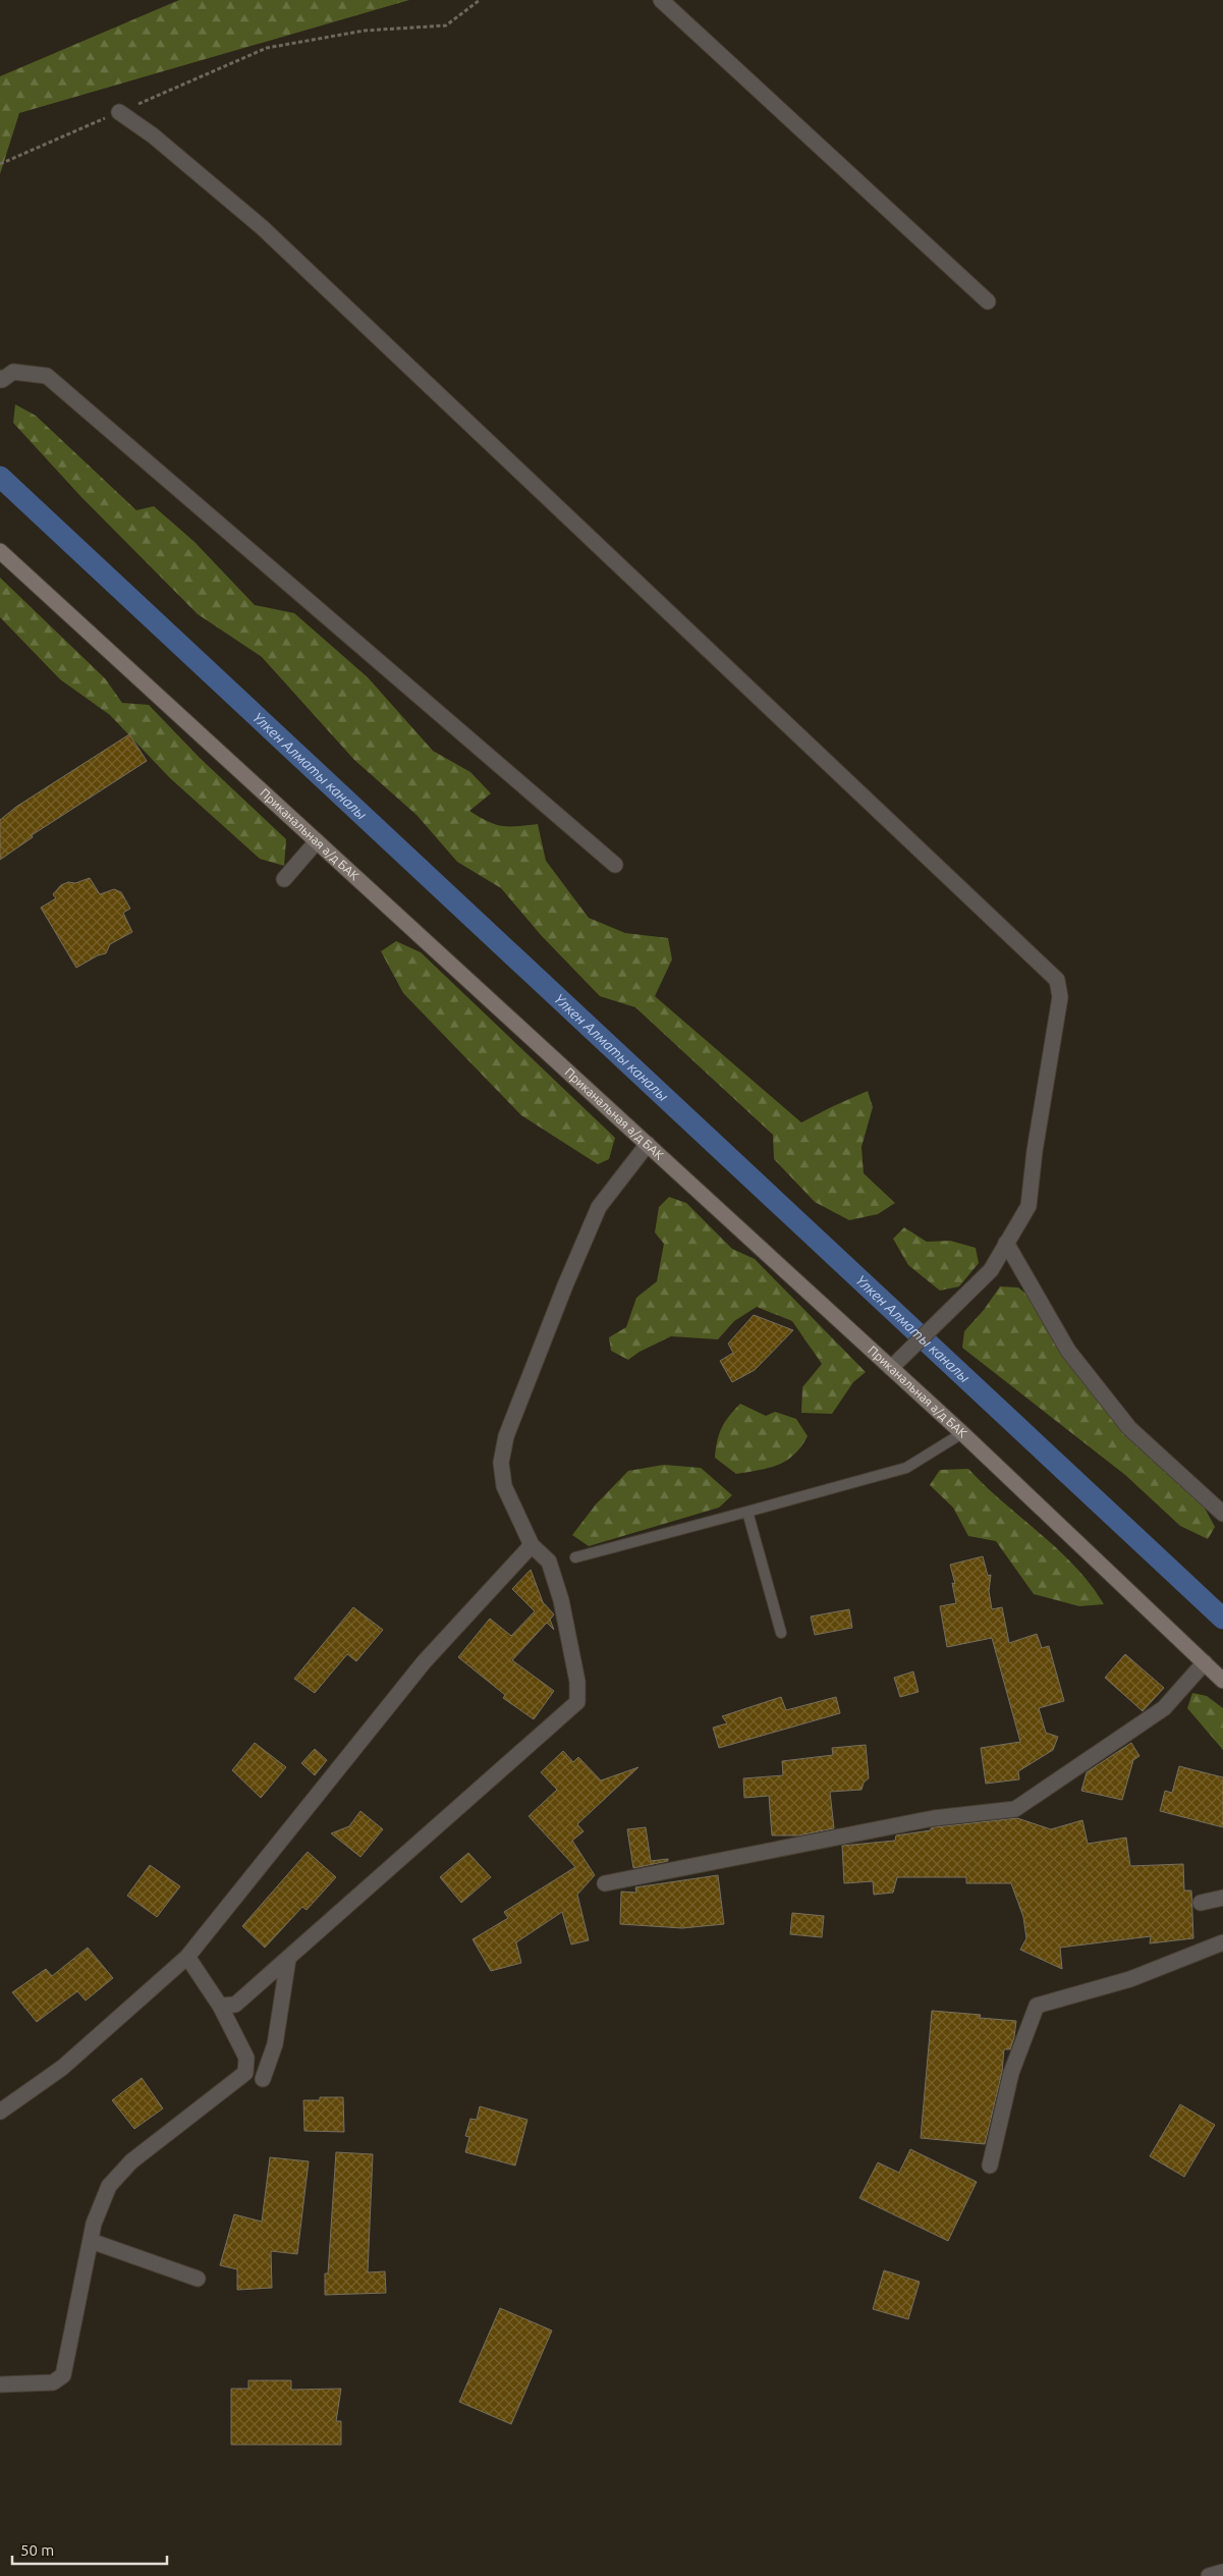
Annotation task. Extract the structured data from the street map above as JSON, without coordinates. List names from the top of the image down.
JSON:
{
  "streets": {
    "main road": ["Приканальная а/д БАК"]
  },
  "water": ["Үлкен Алматы каналы"],
  "scale_bar": "50 m"
}
